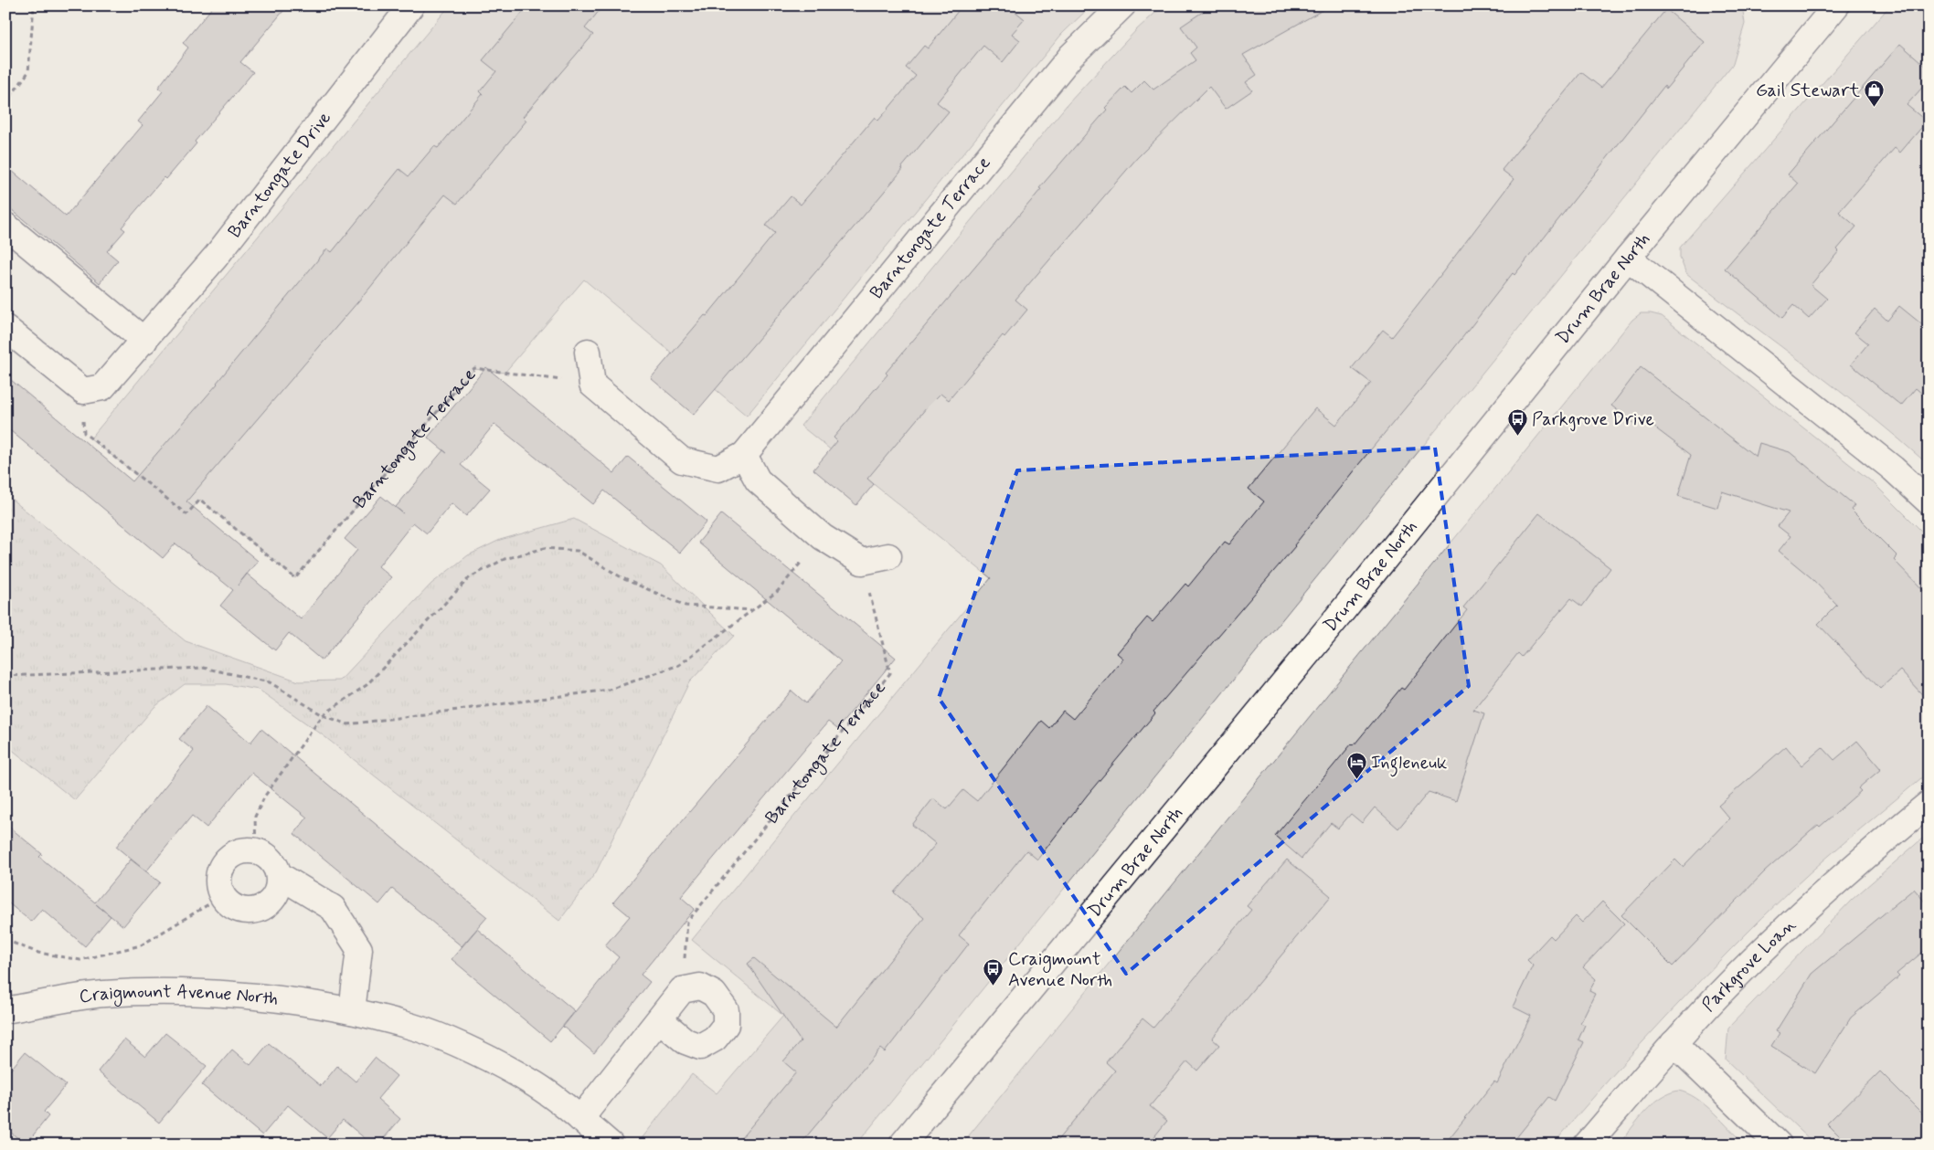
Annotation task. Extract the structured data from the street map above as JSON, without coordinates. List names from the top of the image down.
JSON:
{
  "streets": {
    "street": [
      "Barntongate Drive",
      "Barntongate Terrace",
      "Drum Brae North",
      "Parkgrove Loan",
      "Craigmount Avenue North"
    ]
  },
  "crossings": [
    ["Barntongate Drive", "Barntongate Terrace"]
  ],
  "places": {
    "shop": ["Gail Stewart"],
    "bus stop": ["Parkgrove Drive", "Craigmount Avenue North"],
    "hotel": ["Ingleneuk"]
  }
}
